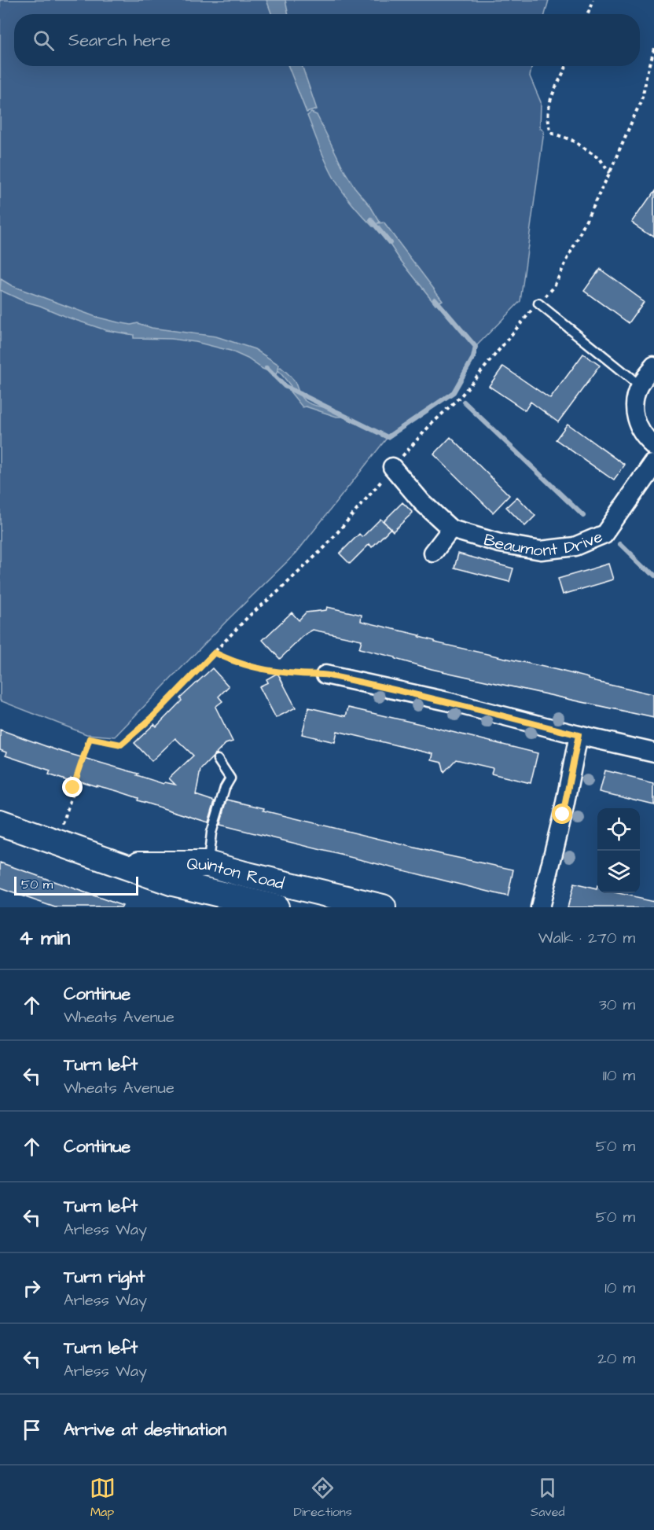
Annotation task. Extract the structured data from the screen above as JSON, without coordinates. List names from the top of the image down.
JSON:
{
  "streets": {
    "street": ["Beaumont Drive", "Quinton Road"]
  },
  "scale_bar": "50 m",
  "page": {
    "search": "Search here",
    "scale": "50 m",
    "heading": ["4 min", "Walk · 270 m"],
    "list": [
      ["Continue", "Wheats Avenue", "30 m"],
      ["Turn left", "Wheats Avenue", "110 m"],
      ["Continue", "50 m"],
      ["Turn left", "Arless Way", "50 m"],
      ["Turn right", "Arless Way", "10 m"],
      ["Turn left", "Arless Way", "20 m"],
      "Arrive at destination"
    ],
    "nav": ["Map", "Directions", "Saved"]
  }
}
